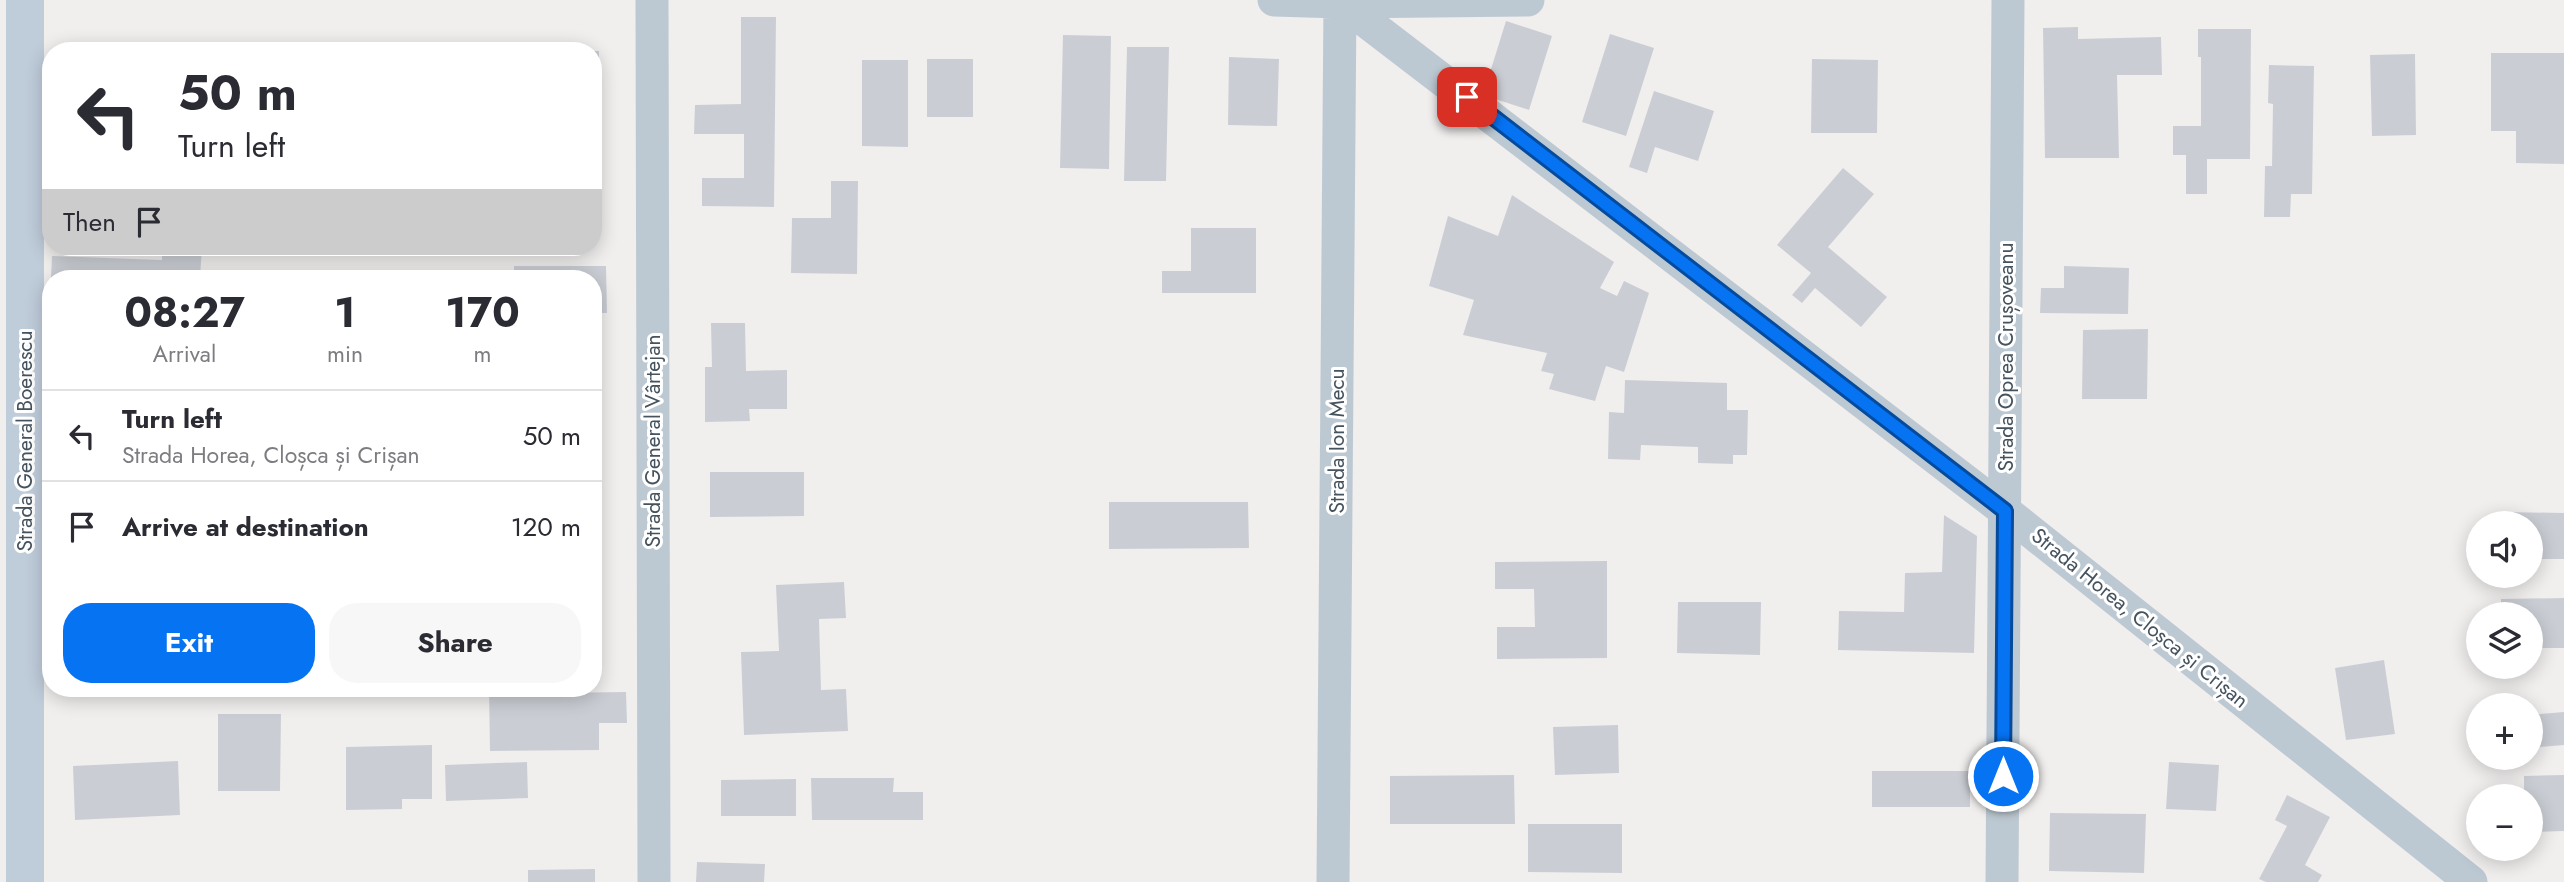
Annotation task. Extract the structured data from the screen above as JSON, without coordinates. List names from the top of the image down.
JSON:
{
  "streets": {
    "street": [
      "Strada Oprea Crușoveanu",
      "Strada General Boerescu",
      "Strada General Vârtejan",
      "Strada Ion Mecu",
      "Strada Horea, Cloșca și Crișan"
    ]
  },
  "crossings": [
    ["Strada Oprea Crușoveanu", "Strada Horea, Cloșca și Crișan"],
    ["Strada Ion Mecu", "Strada Horea, Cloșca și Crișan"]
  ],
  "page": {
    "turn": ["50 m", "Turn left"],
    "then": "Then",
    "eta": [
      "08:27",
      "Arrival",
      "1",
      "min",
      "170",
      "m"
    ],
    "list": [
      {
        "name": "Turn left",
        "note": "Strada Horea, Cloșca și Crișan",
        "value": "50 m"
      },
      {
        "name": "Arrive at destination",
        "value": "120 m"
      }
    ],
    "map_buttons": ["+", "−"],
    "buttons": ["Exit", "Share"]
  }
}
